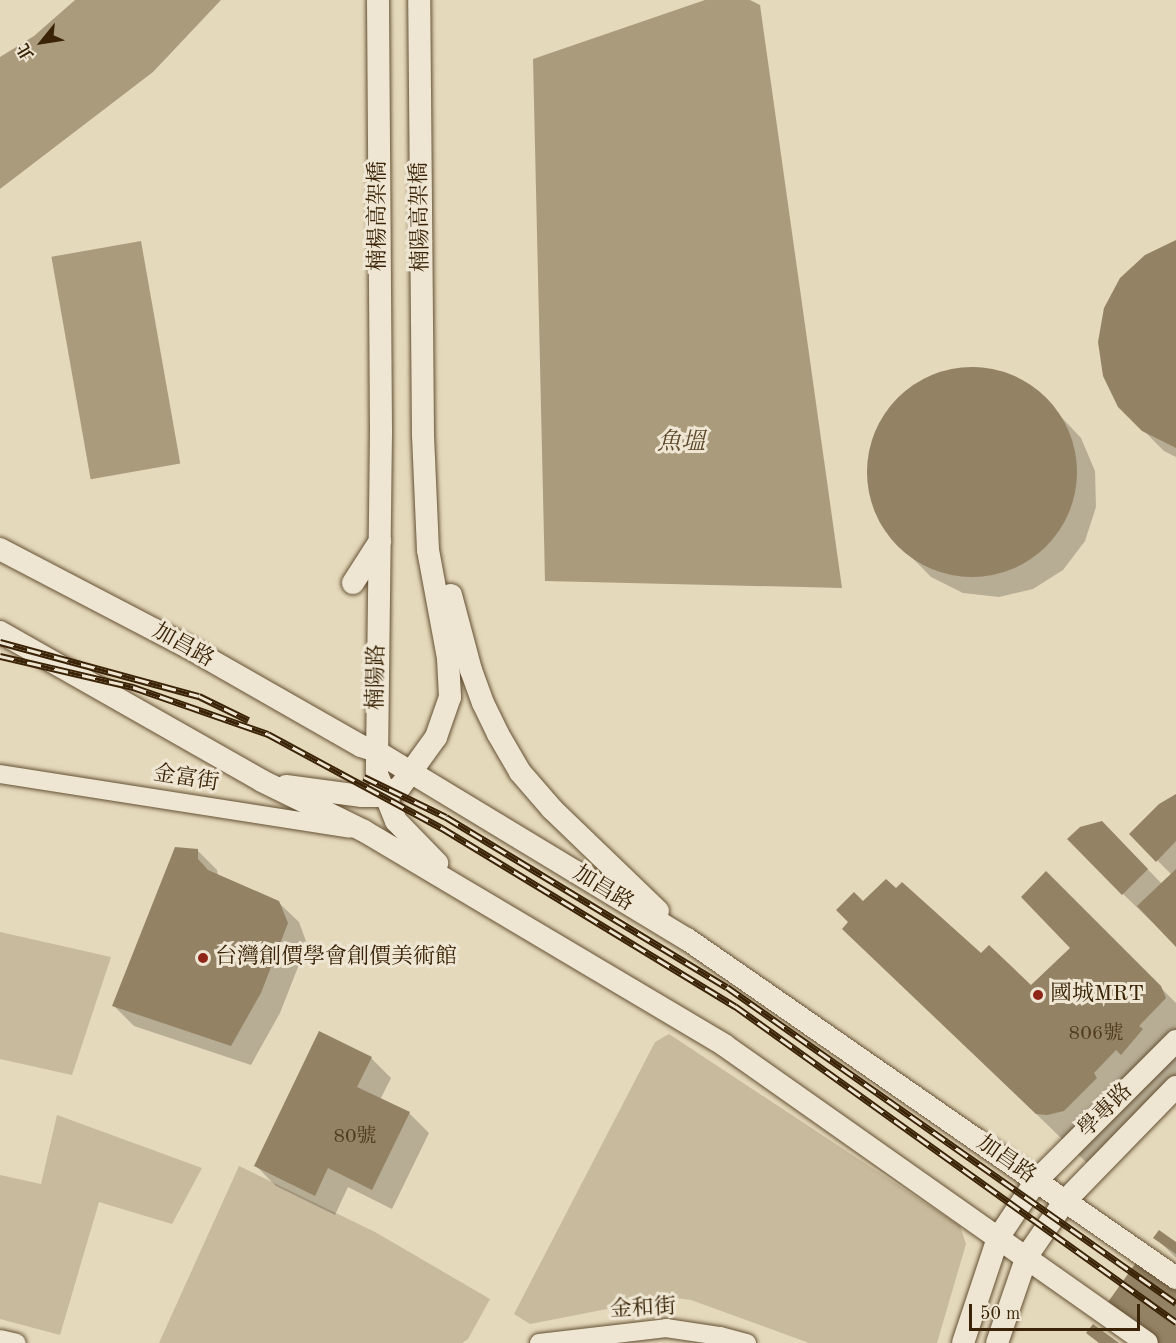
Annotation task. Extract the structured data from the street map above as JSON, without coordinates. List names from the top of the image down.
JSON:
{
  "streets": {
    "street": [
      "楠楊高架橋",
      "楠陽高架橋",
      "加昌路",
      "楠陽路",
      "金富街",
      "學專路",
      "金和街"
    ]
  },
  "crossings": [
    ["楠楊高架橋", "楠陽路"],
    ["加昌路", "楠陽路"],
    ["加昌路", "學專路"]
  ],
  "water": ["魚塭"],
  "places": ["台灣創價學會創價美術館", "國城MRT"],
  "house_numbers": ["806號", "80號"],
  "scale_bar": "50 m",
  "north": "bottom left"
}
